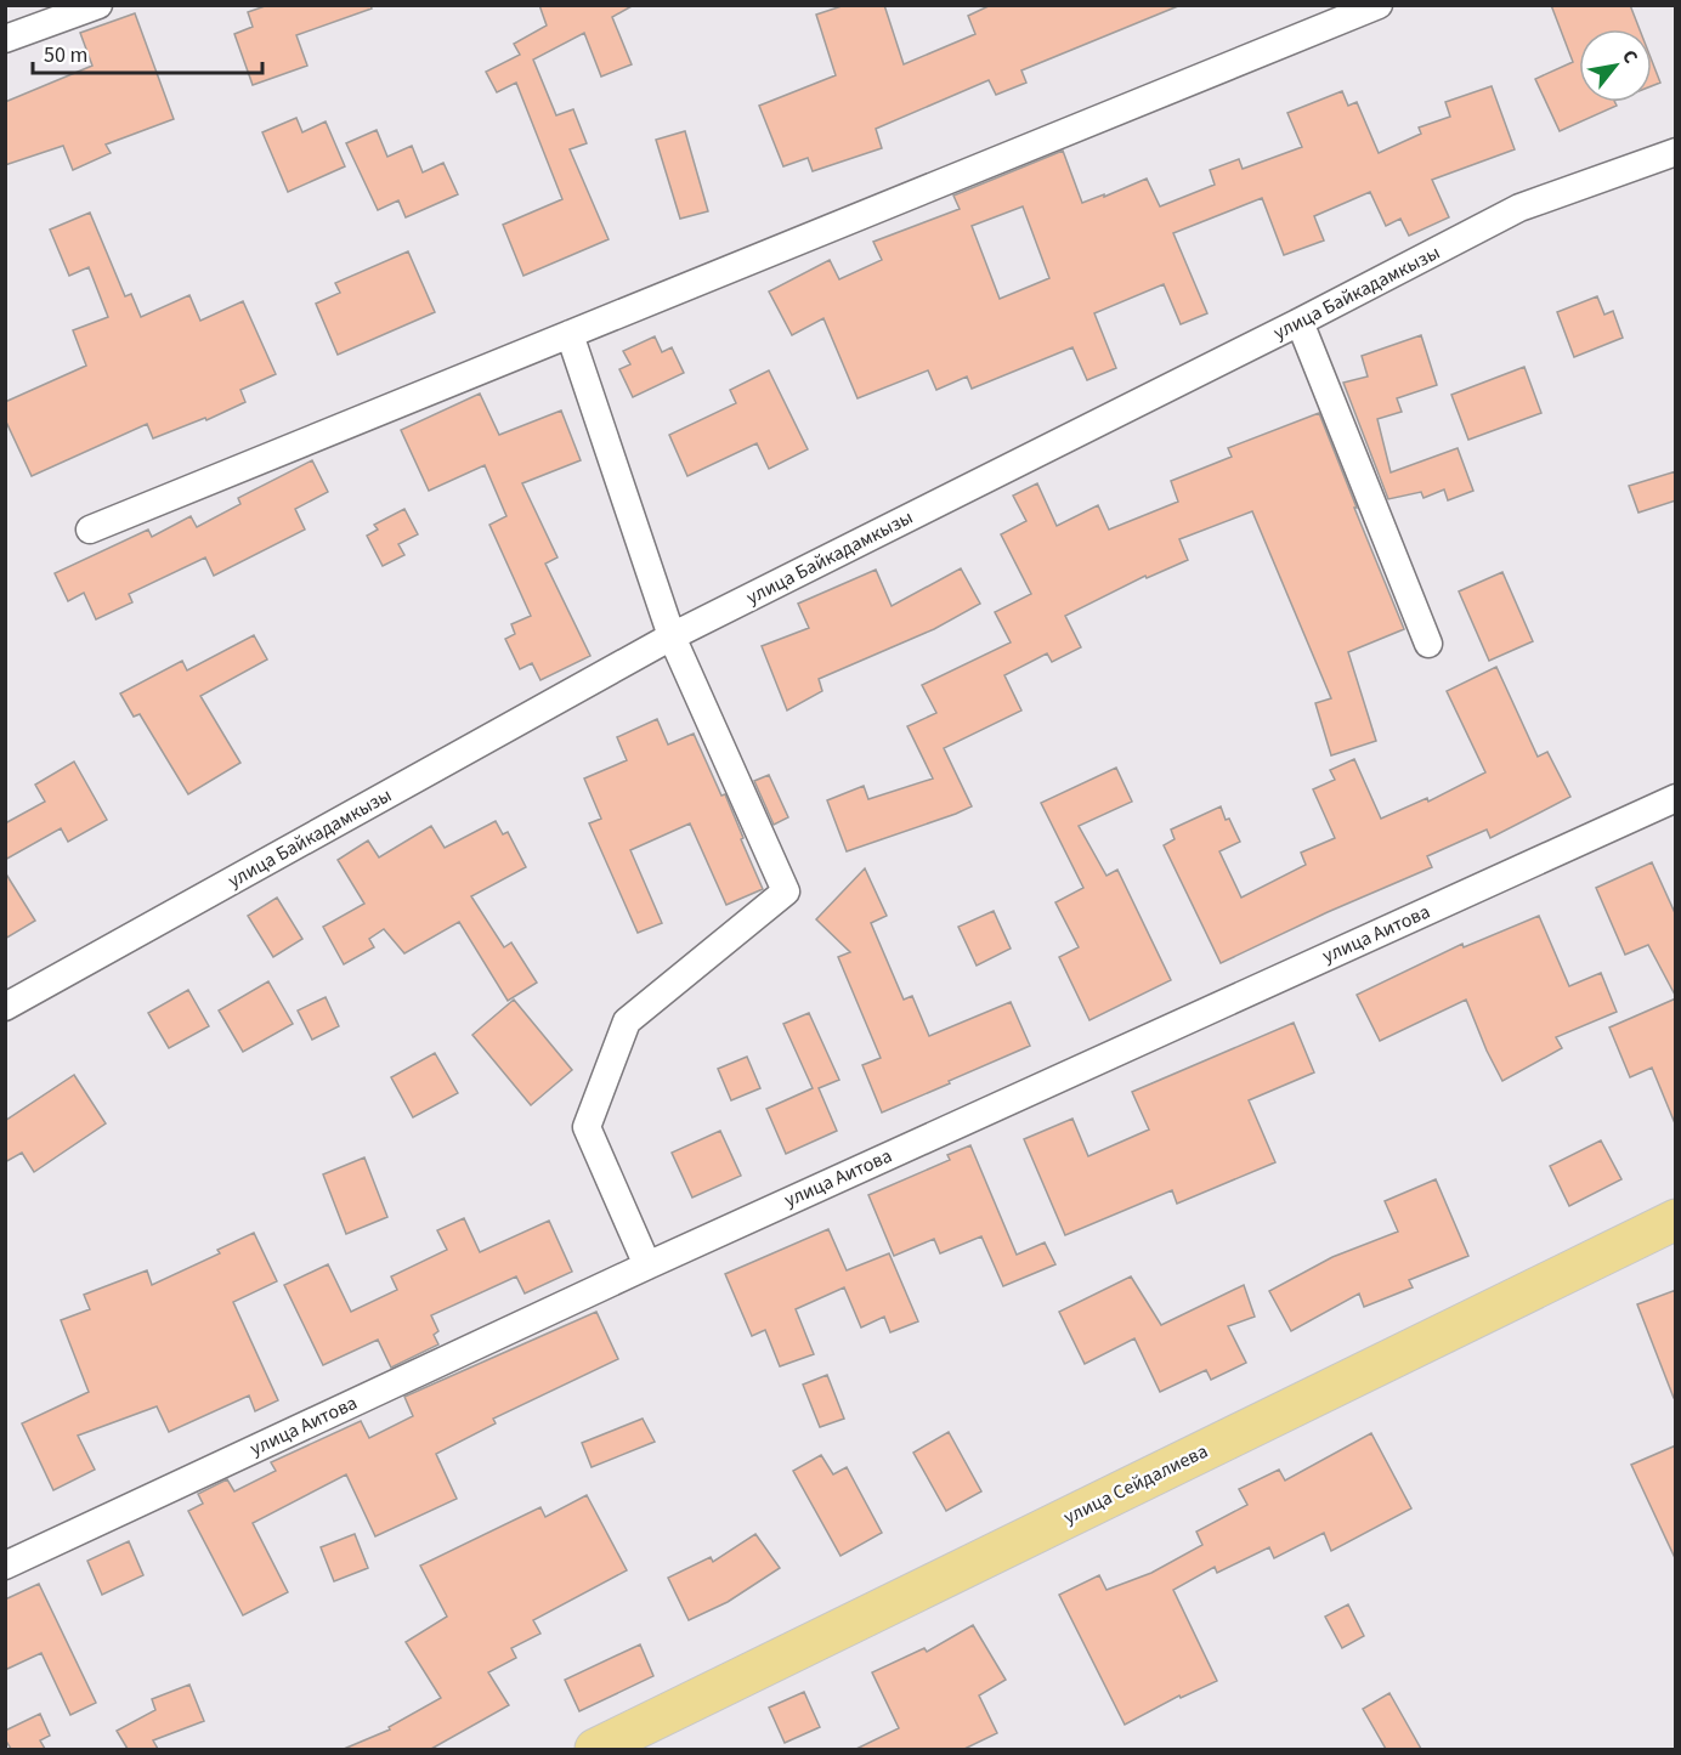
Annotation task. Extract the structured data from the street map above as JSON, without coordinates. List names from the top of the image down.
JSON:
{
  "streets": {
    "main road": ["улица Сейдалиева"],
    "street": ["улица Байкадамкызы", "улица Аитова"]
  },
  "scale_bar": "50 m",
  "north": "top right"
}
